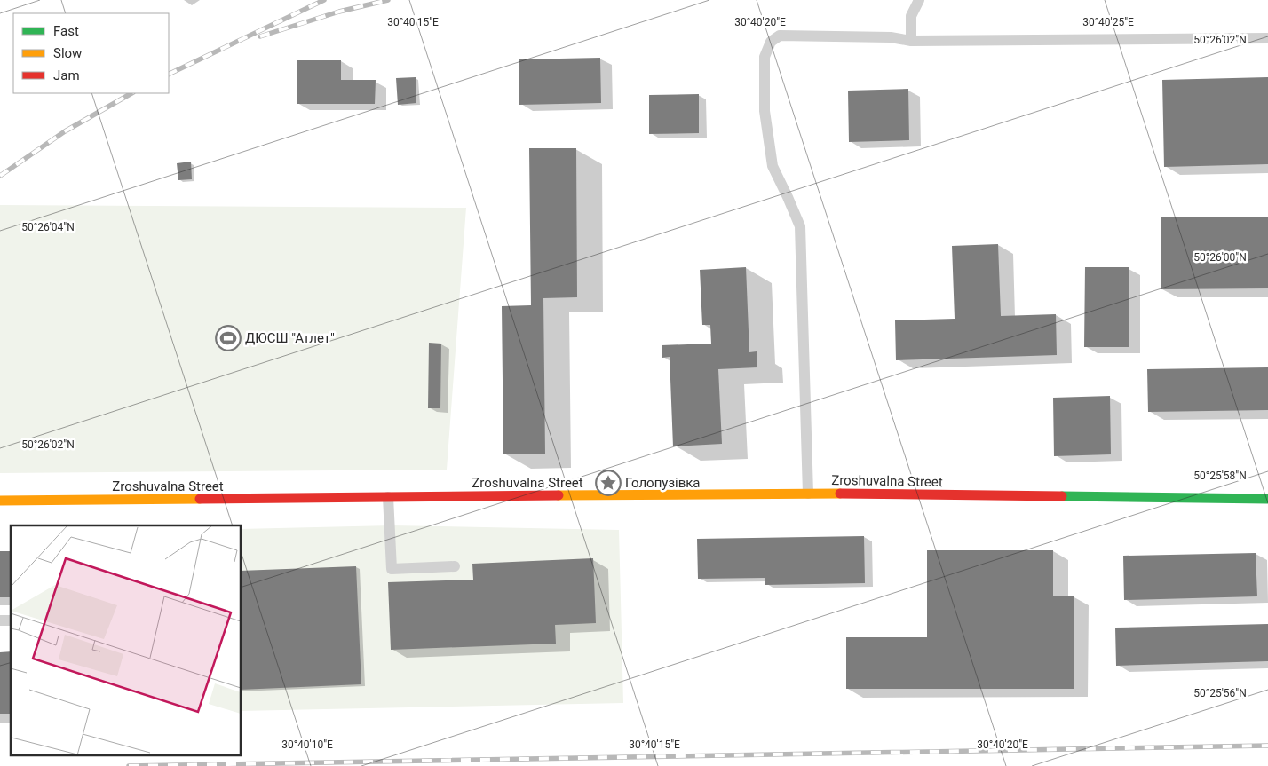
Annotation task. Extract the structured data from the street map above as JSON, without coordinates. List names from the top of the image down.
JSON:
{
  "streets": {
    "street": ["Zroshuvalna Street"]
  },
  "places": {
    "sports": ["ДЮСШ \"Атлет\""],
    "place": ["Голопузівка"]
  },
  "legend": ["Fast", "Slow", "Jam"],
  "coordinates": [
    "30°40'15\"E",
    "30°40'20\"E",
    "30°40'25\"E",
    "50°26'02\"N",
    "50°26'04\"N",
    "50°26'00\"N",
    "50°25'58\"N",
    "50°25'56\"N",
    "30°40'10\"E"
  ]
}
